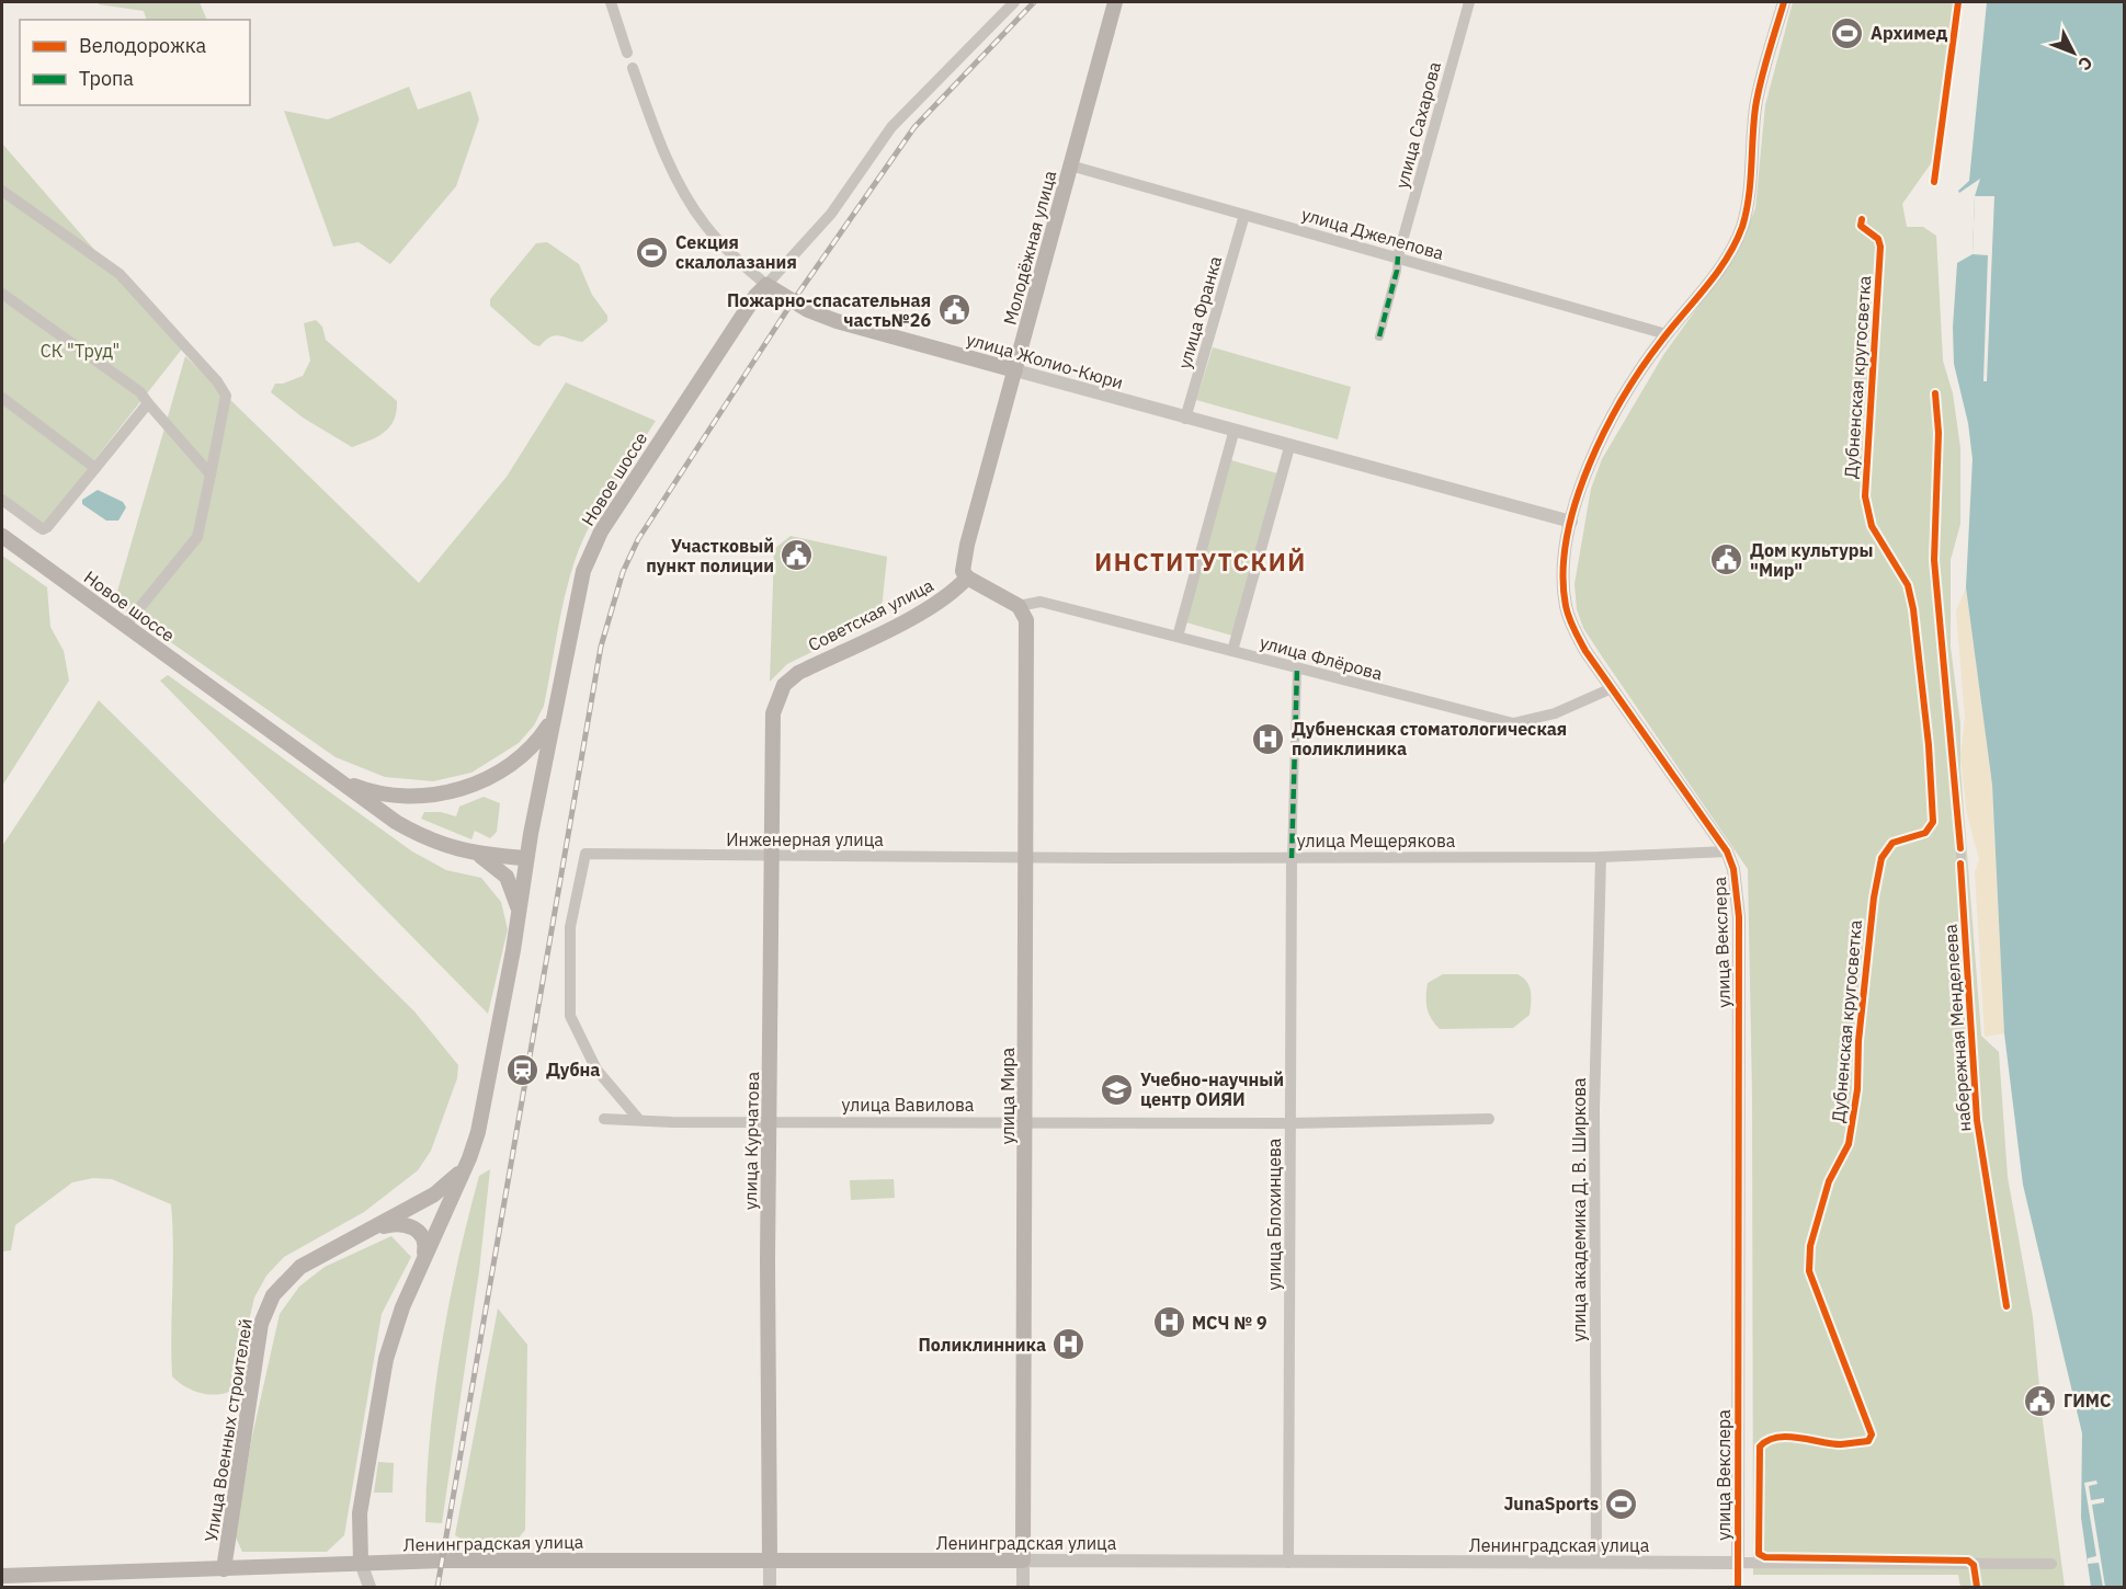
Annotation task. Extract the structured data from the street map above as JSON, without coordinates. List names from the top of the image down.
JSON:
{
  "streets": {
    "main road": [
      "Молодёжная улица",
      "улица Жолио-Кюри",
      "Новое шоссе",
      "Советская улица",
      "улица Мира",
      "улица Курчатова",
      "Улица Военных строителей",
      "Ленинградская улица"
    ],
    "street": [
      "улица Сахарова",
      "улица Джелепова",
      "улица Франка",
      "улица Флёрова",
      "Инженерная улица",
      "улица Мещерякова",
      "улица Векслера",
      "набережная Менделеева",
      "улица Вавилова",
      "улица академика Д. В. Ширкова",
      "улица Блохинцева"
    ],
    "cycle path": ["Дубненская кругосветка"]
  },
  "crossings": [
    ["улица Сахарова", "улица Джелепова"],
    ["улица Джелепова", "Молодёжная улица"],
    ["улица Джелепова", "улица Франка"],
    ["улица Джелепова", "улица Векслера"],
    ["Молодёжная улица", "улица Жолио-Кюри"],
    ["Молодёжная улица", "Советская улица"],
    ["улица Франка", "улица Жолио-Кюри"],
    ["улица Жолио-Кюри", "Новое шоссе"],
    ["улица Жолио-Кюри", "улица Векслера"],
    ["Советская улица", "улица Курчатова"],
    ["улица Флёрова", "улица Векслера"],
    ["улица Флёрова", "улица Мира"],
    ["улица Флёрова", "улица Блохинцева"],
    ["Инженерная улица", "улица Мещерякова"],
    ["Инженерная улица", "улица Мира"],
    ["Инженерная улица", "улица Вавилова"],
    ["Инженерная улица", "улица Курчатова"],
    ["улица Мещерякова", "улица Векслера"],
    ["улица Мещерякова", "улица Мира"],
    ["улица Мещерякова", "улица академика Д. В. Ширкова"],
    ["улица Мещерякова", "улица Блохинцева"],
    ["улица Векслера", "Ленинградская улица"],
    ["улица Мира", "улица Вавилова"],
    ["улица Мира", "Ленинградская улица"],
    ["улица Вавилова", "улица Курчатова"],
    ["улица Вавилова", "улица Блохинцева"],
    ["улица Курчатова", "Ленинградская улица"],
    ["улица академика Д. В. Ширкова", "Ленинградская улица"],
    ["улица Блохинцева", "Ленинградская улица"],
    ["Улица Военных строителей", "Ленинградская улица"]
  ],
  "districts": ["ИНСТИТУТСКИЙ"],
  "parks": ["СК \"Труд\""],
  "places": {
    "sports": ["Архимед", "Секция скалолазания", "JunaSports"],
    "public building": [
      "Пожарно-спасательная часть№26",
      "Участковый пункт полиции",
      "Дом культуры \"Мир\"",
      "ГИМС"
    ],
    "hospital": ["Дубненская стоматологическая поликлиника", "МСЧ № 9", "Поликлинника"],
    "station": ["Дубна"],
    "school or university": ["Учебно-научный центр ОИЯИ"]
  },
  "legend": ["Велодорожка", "Тропа"],
  "north": "bottom right"
}
